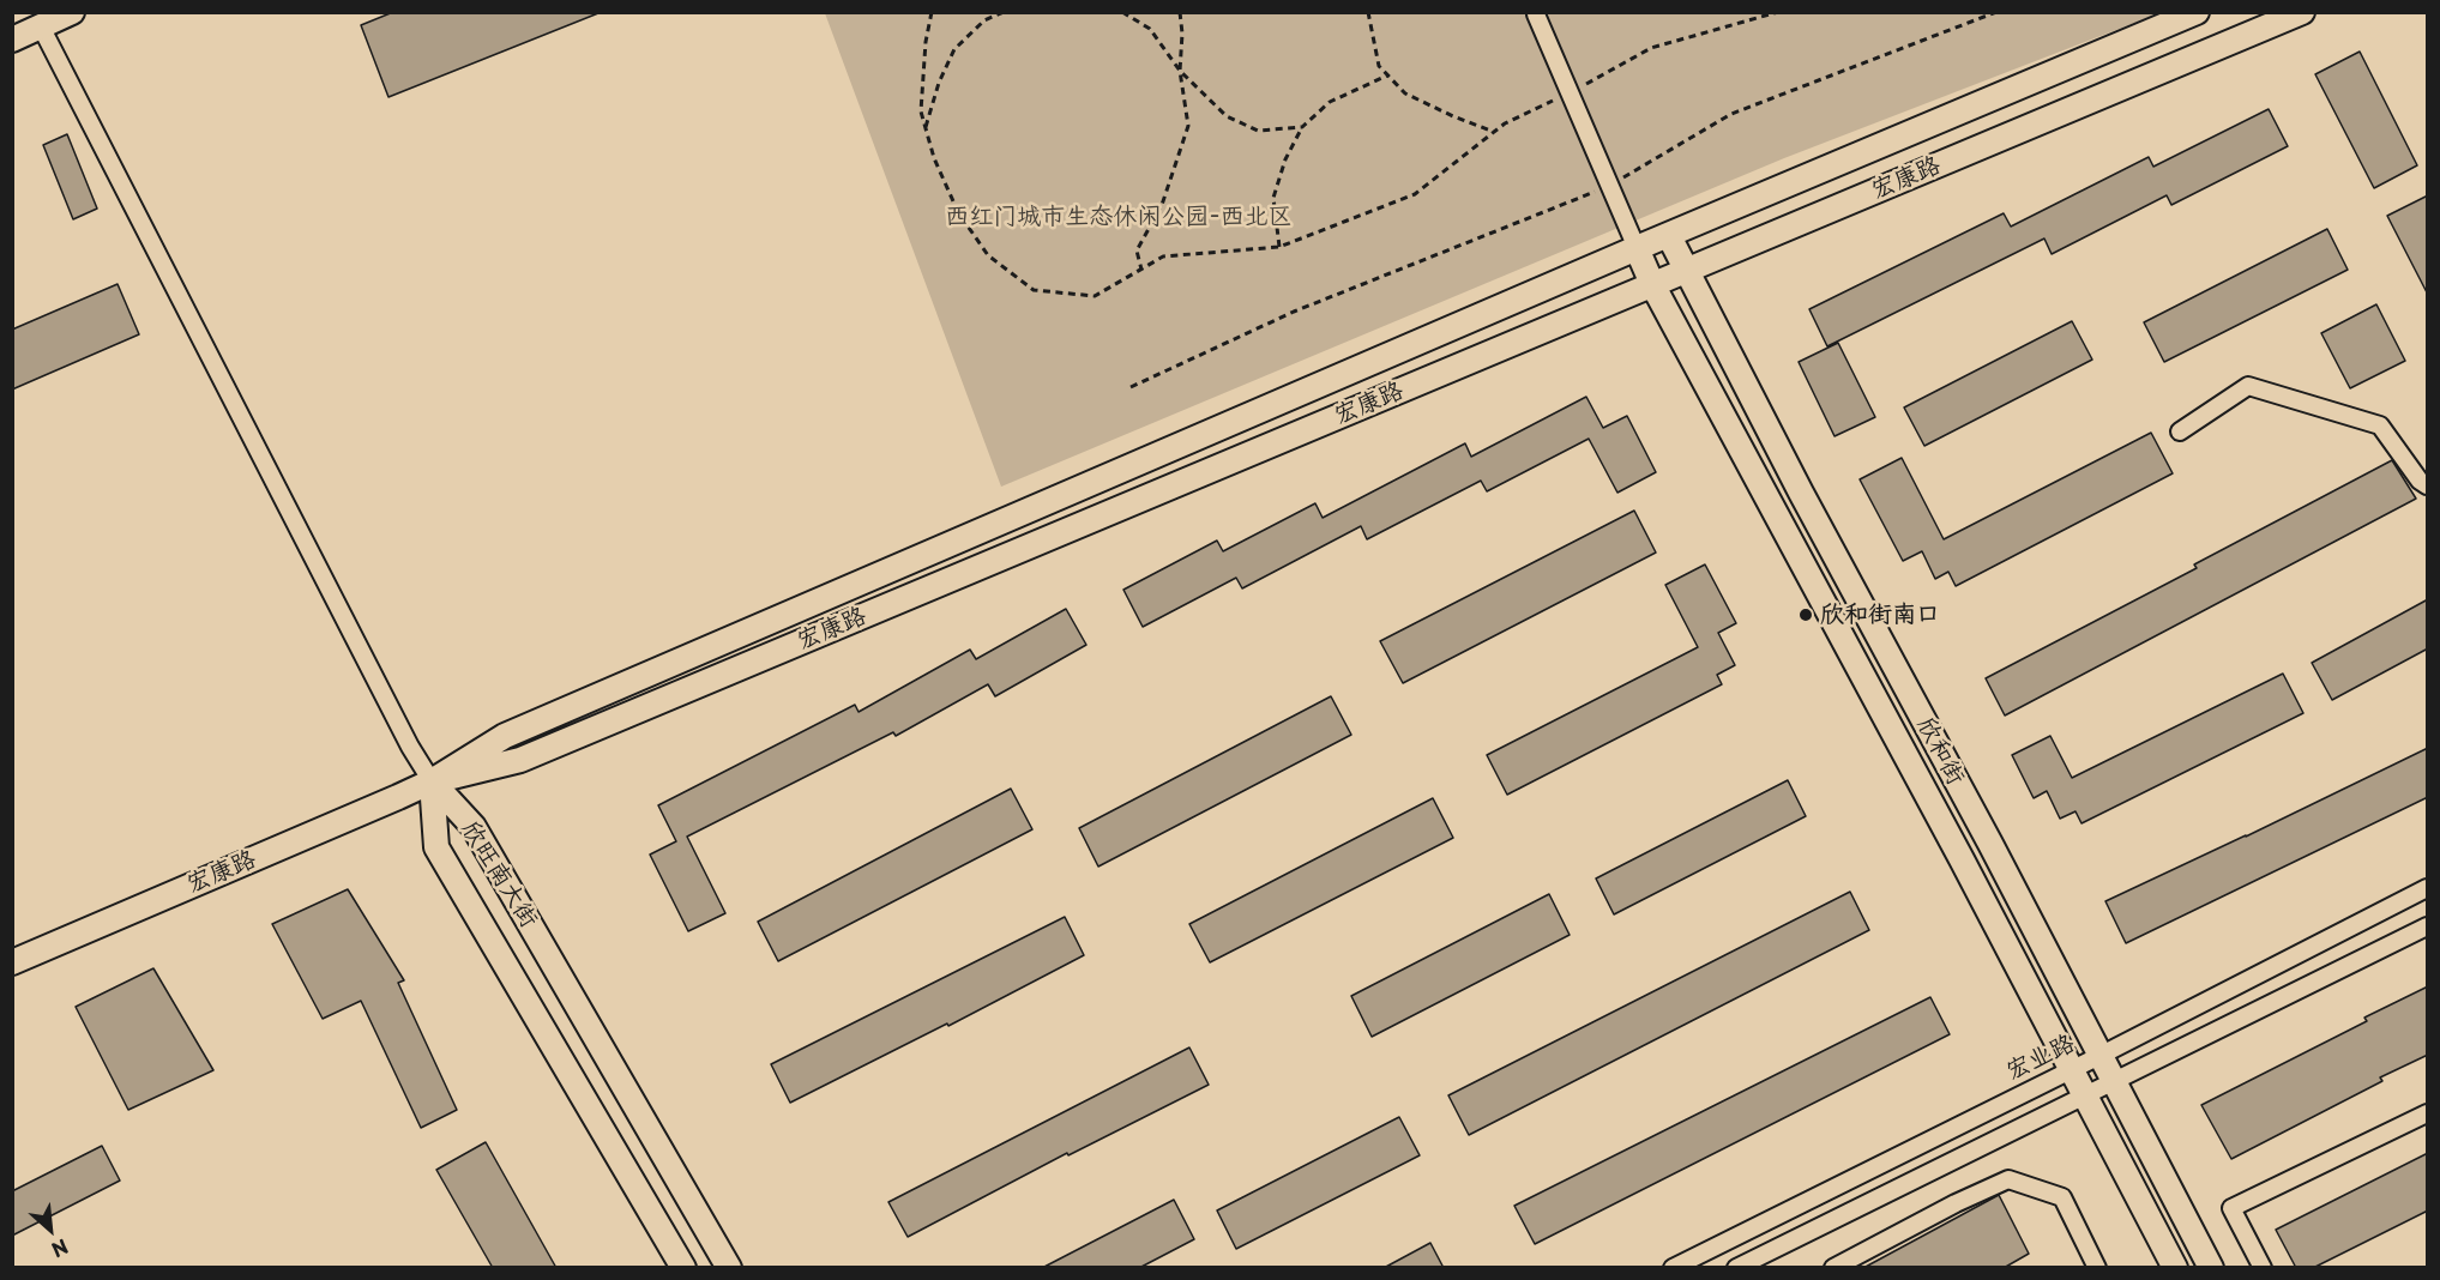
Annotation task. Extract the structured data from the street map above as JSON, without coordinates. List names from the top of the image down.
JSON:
{
  "streets": {
    "main road": ["宏康路", "欣和街", "欣旺南大街"],
    "street": ["宏业路"]
  },
  "crossings": [
    ["宏康路", "欣和街"],
    ["宏康路", "欣旺南大街"],
    ["欣和街", "宏业路"]
  ],
  "parks": ["西红门城市生态休闲公园-西北区"],
  "places": ["欣和街南口"],
  "north": "bottom right"
}
